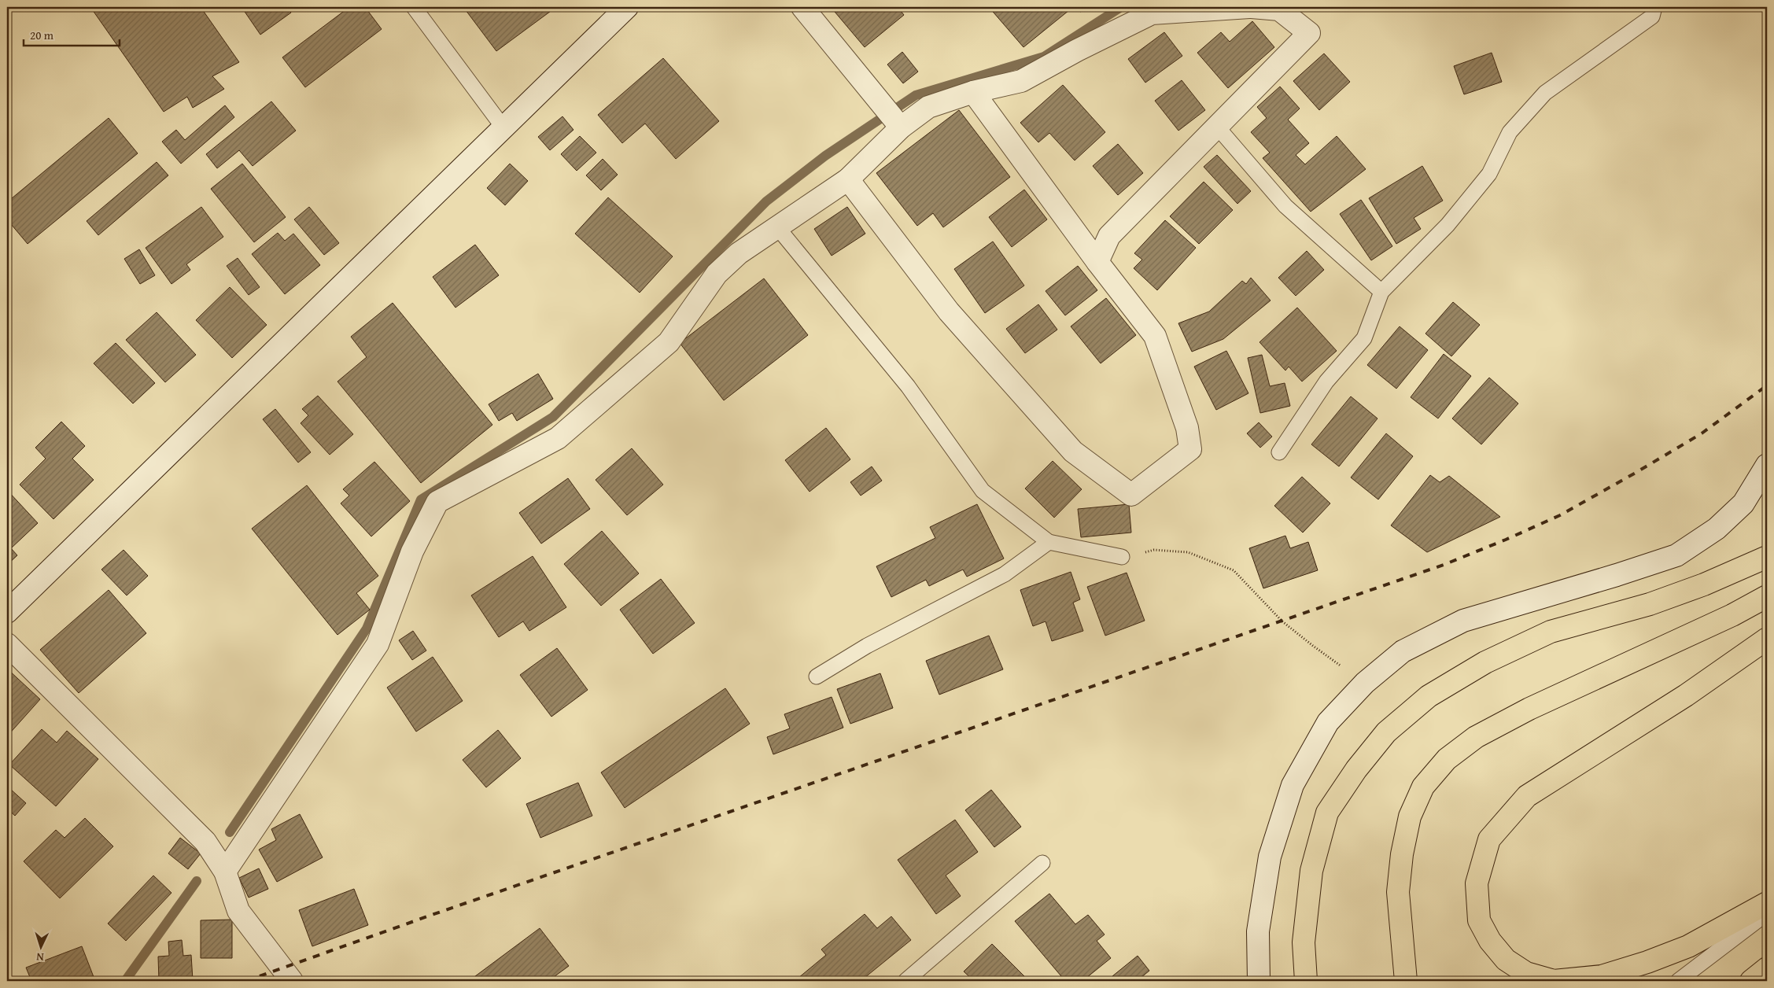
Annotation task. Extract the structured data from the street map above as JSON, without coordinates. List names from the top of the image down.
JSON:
{
  "scale_bar": "20 m",
  "north": "bottom"
}
